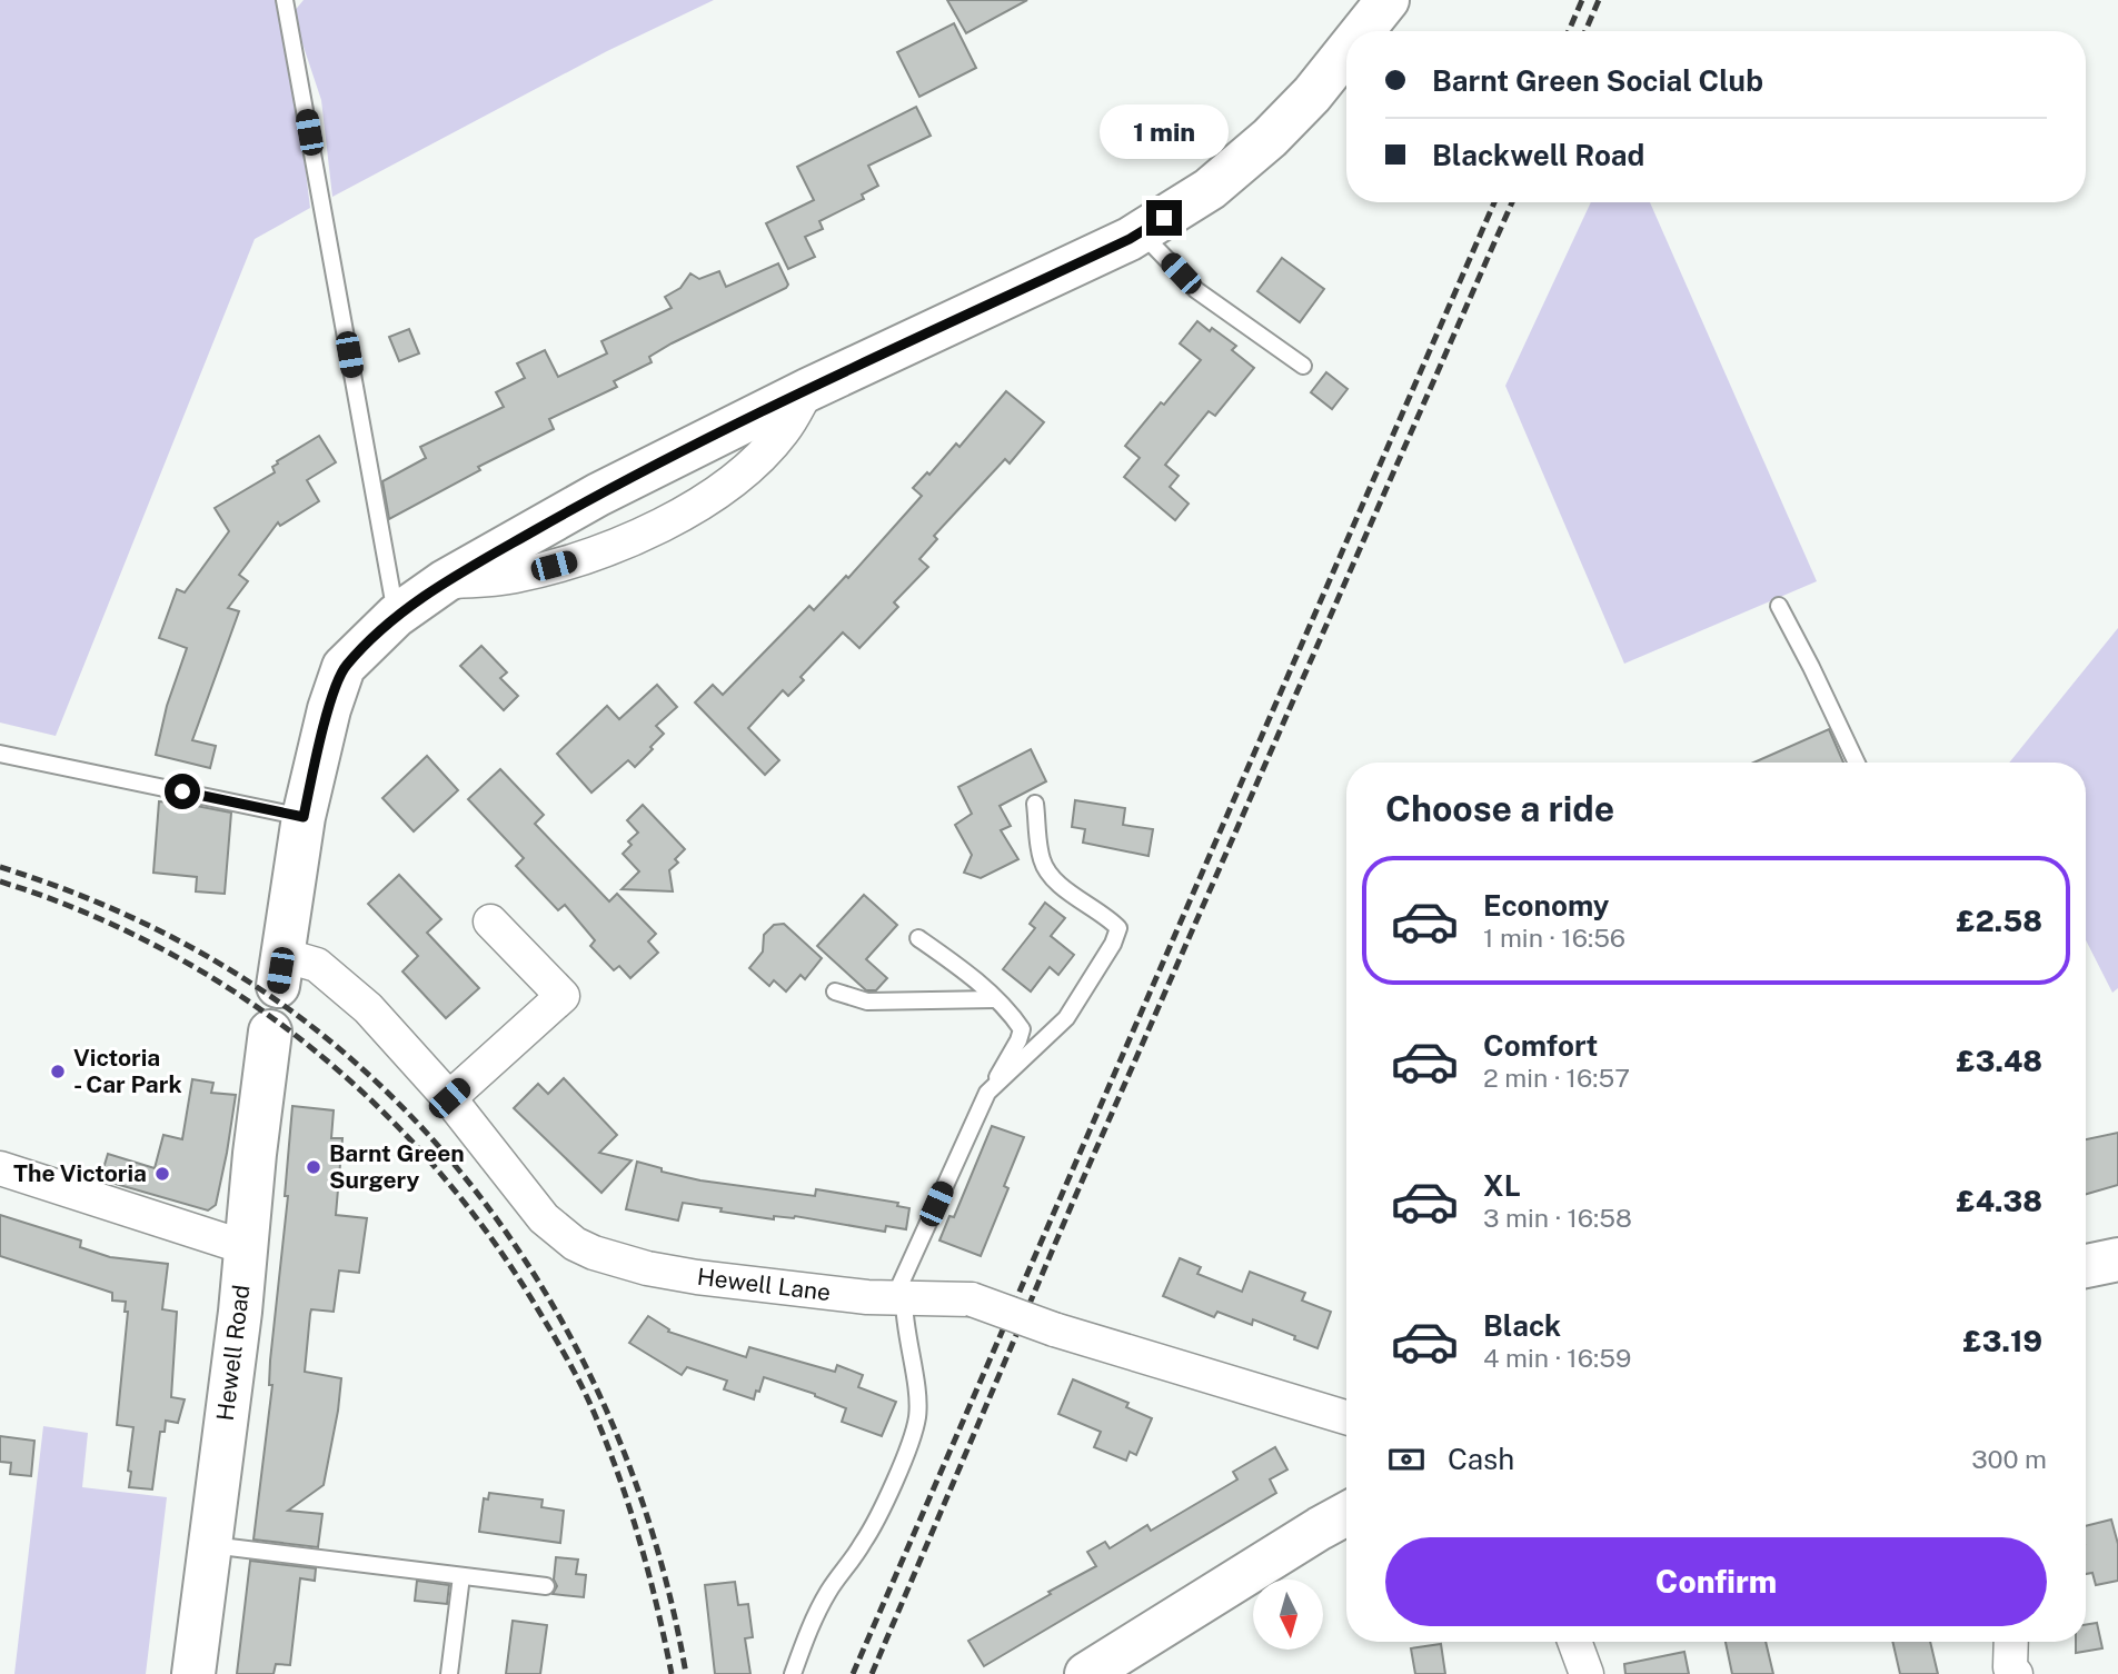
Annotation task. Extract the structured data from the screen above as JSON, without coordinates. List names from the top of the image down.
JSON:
{
  "streets": {
    "street": ["Hewell Lane", "Hewell Road"]
  },
  "places": ["Victoria - Car Park", "Barnt Green Surgery", "The Victoria"],
  "north": "bottom",
  "page": {
    "banner": ["Barnt Green Social Club", "Blackwell Road"],
    "bubble": "1 min",
    "heading": "Choose a ride",
    "list": [
      {
        "name": "Economy",
        "note": "1 min · 16:56",
        "value": "£2.58"
      },
      {
        "name": "Comfort",
        "note": "2 min · 16:57",
        "value": "£3.48"
      },
      {
        "name": "XL",
        "note": "3 min · 16:58",
        "value": "£4.38"
      },
      {
        "name": "Black",
        "note": "4 min · 16:59",
        "value": "£3.19"
      }
    ],
    "pay": ["Cash", "300 m"],
    "buttons": "Confirm"
  }
}
